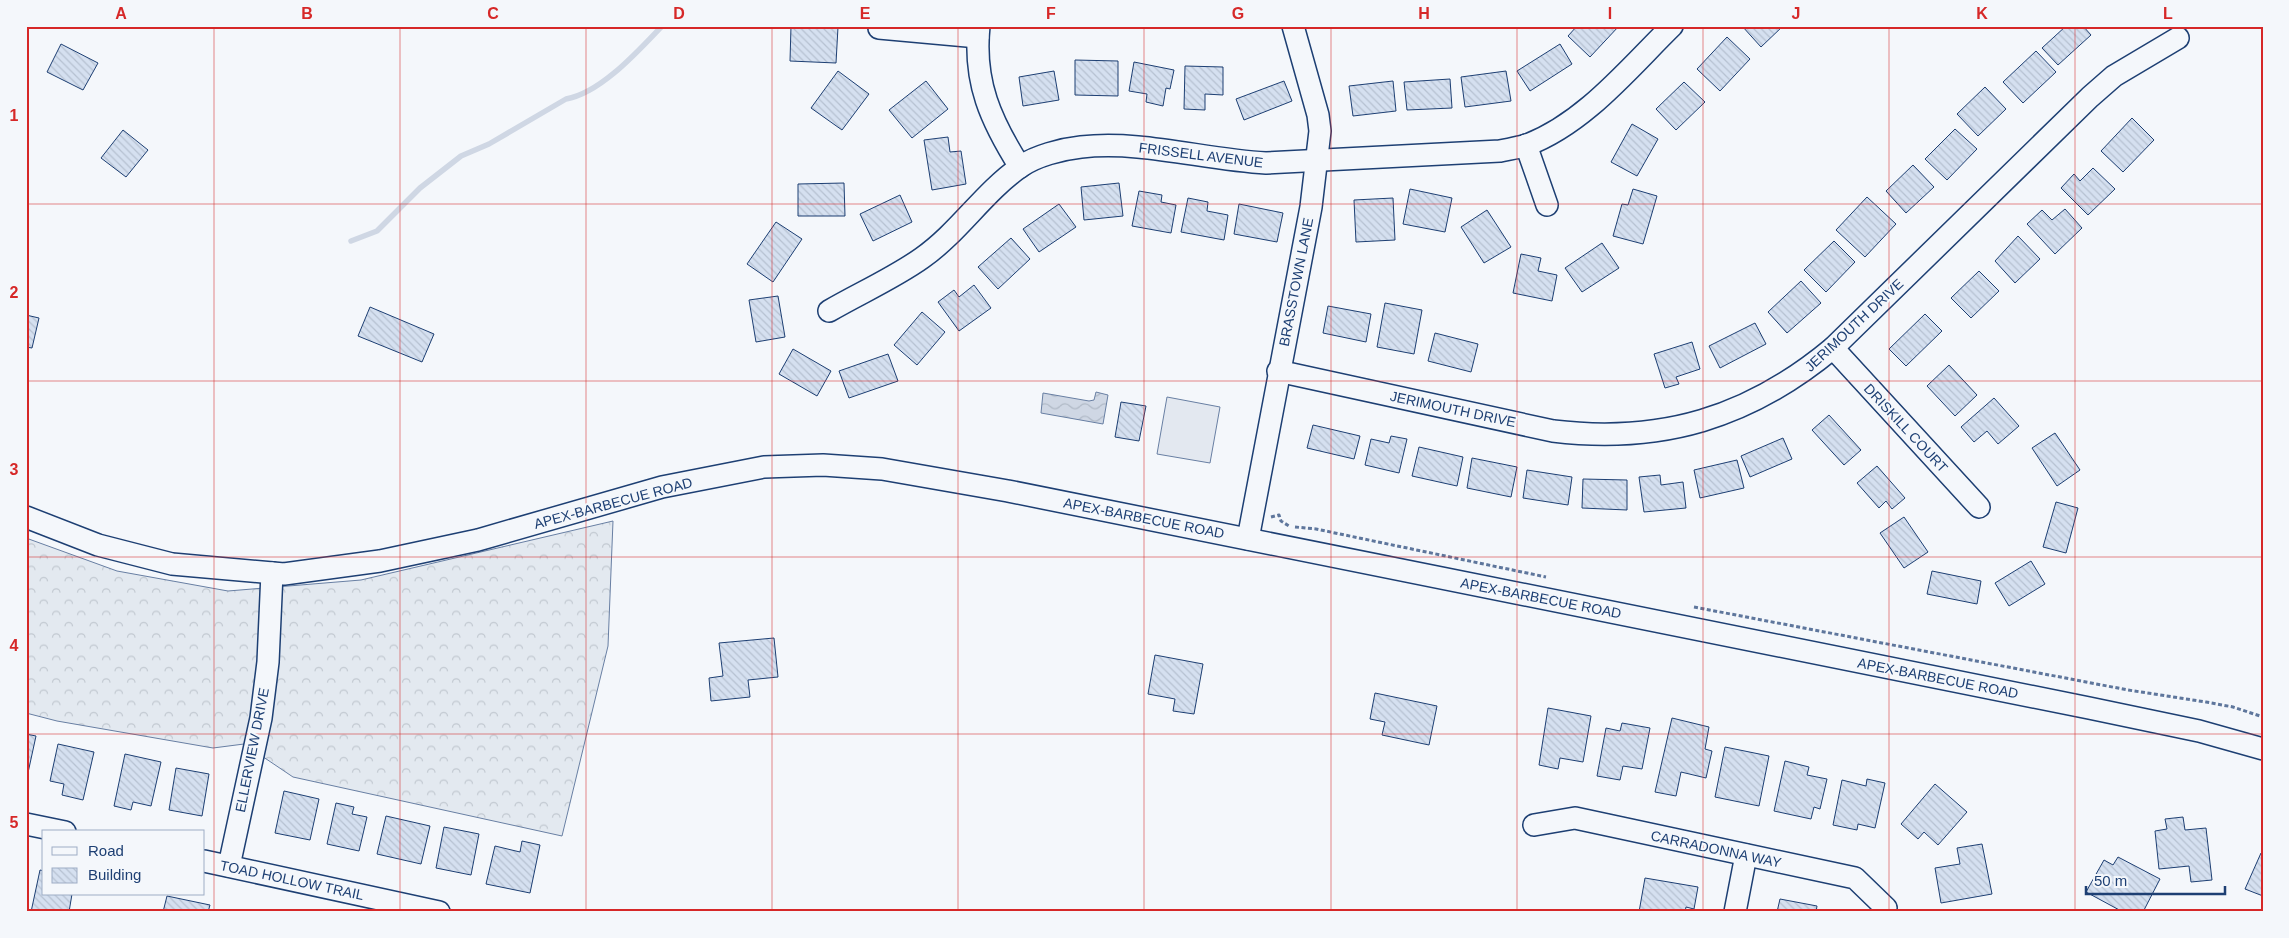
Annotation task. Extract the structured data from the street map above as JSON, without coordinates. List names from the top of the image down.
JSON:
{
  "streets": {
    "street": [
      "FRISSELL AVENUE",
      "BRASSTOWN LANE",
      "JERIMOUTH DRIVE",
      "DRISKILL COURT",
      "APEX-BARBECUE ROAD",
      "ELLERVIEW DRIVE",
      "CARRADONNA WAY",
      "TOAD HOLLOW TRAIL"
    ]
  },
  "crossings": [
    ["FRISSELL AVENUE", "BRASSTOWN LANE"],
    ["BRASSTOWN LANE", "JERIMOUTH DRIVE"],
    ["BRASSTOWN LANE", "APEX-BARBECUE ROAD"],
    ["JERIMOUTH DRIVE", "DRISKILL COURT"],
    ["APEX-BARBECUE ROAD", "ELLERVIEW DRIVE"],
    ["ELLERVIEW DRIVE", "TOAD HOLLOW TRAIL"]
  ],
  "legend": ["Road", "Building"],
  "scale_bar": "50 m",
  "grid": {
    "columns": [
      "A",
      "B",
      "C",
      "D",
      "E",
      "F",
      "G",
      "H",
      "I",
      "J",
      "K",
      "L"
    ],
    "rows": [
      "1",
      "2",
      "3",
      "4",
      "5"
    ]
  }
}
